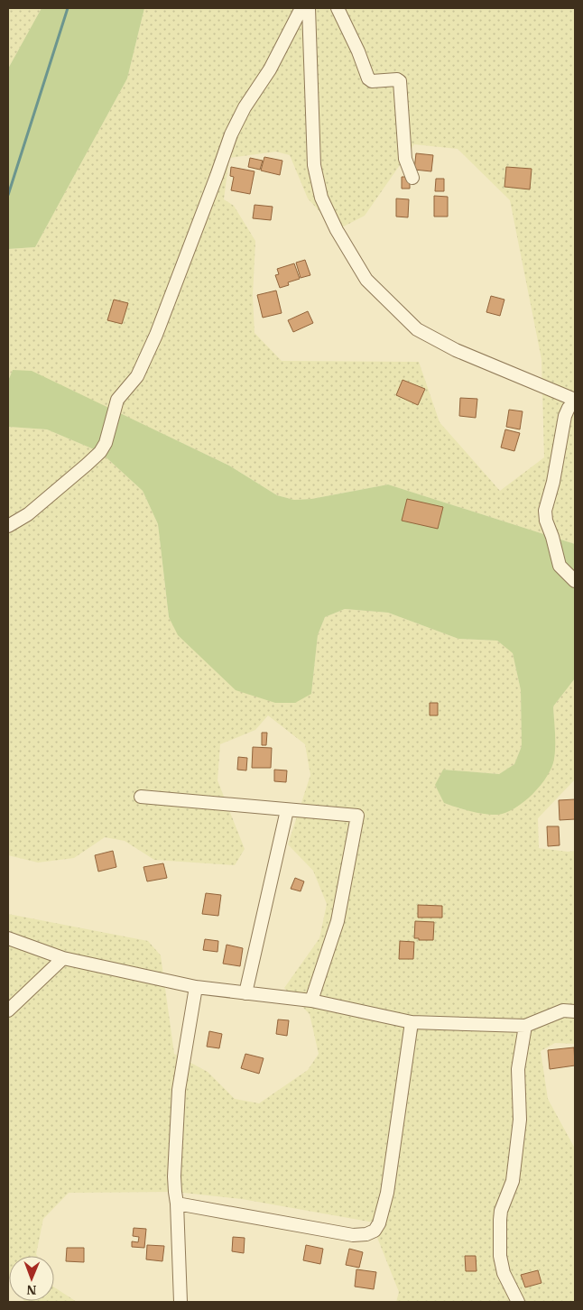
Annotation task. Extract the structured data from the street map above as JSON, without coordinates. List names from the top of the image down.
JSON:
{
  "north": "bottom"
}
